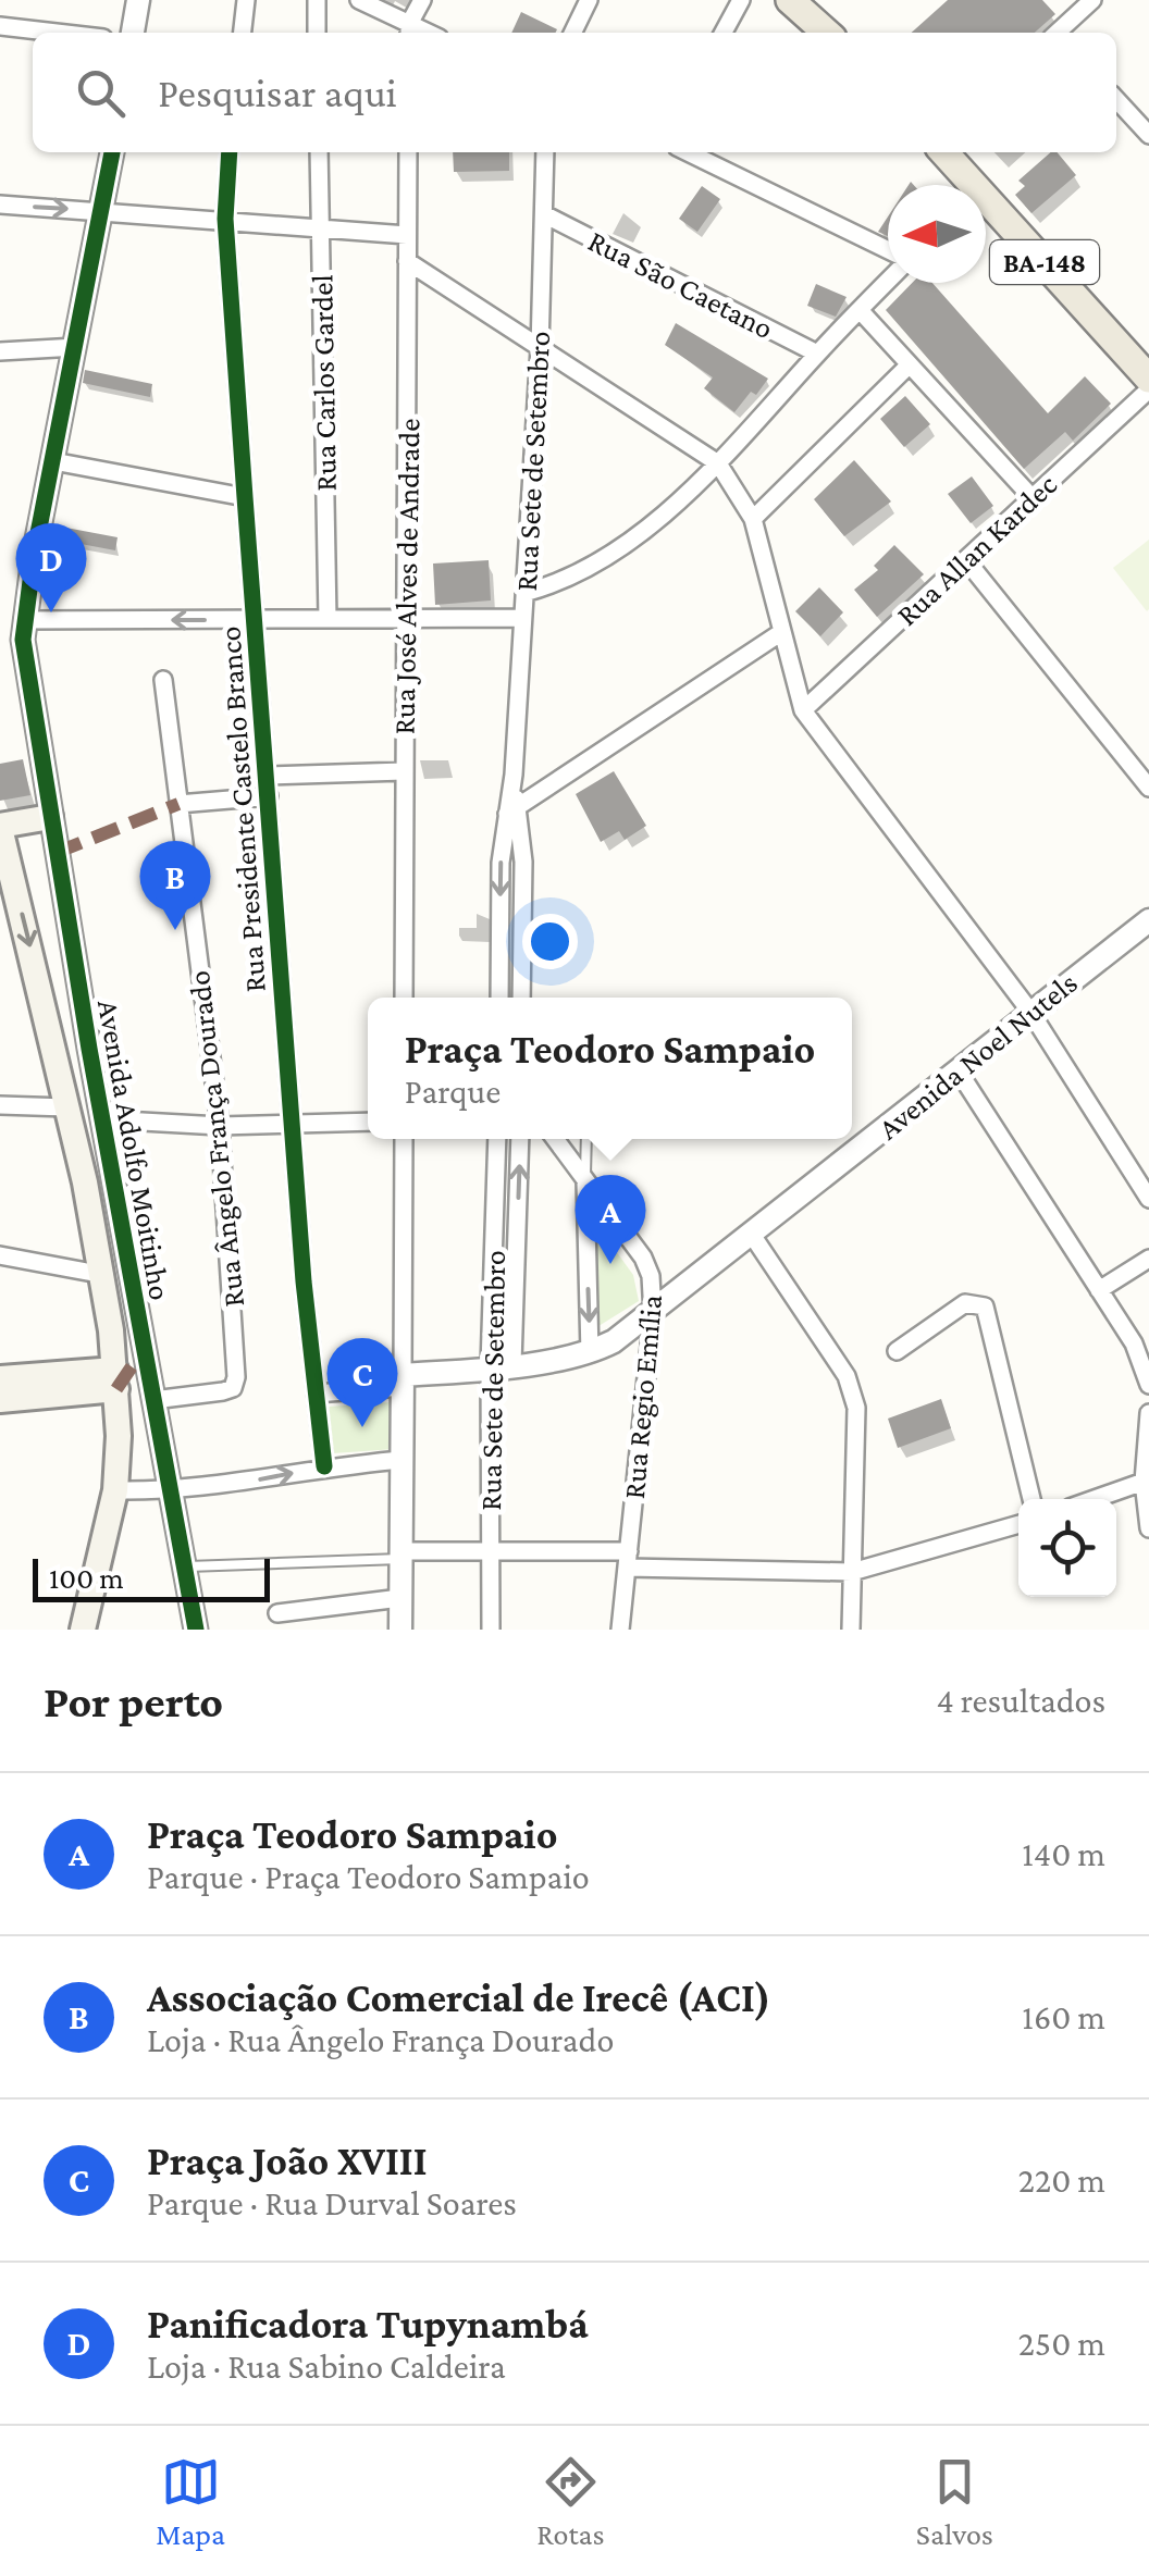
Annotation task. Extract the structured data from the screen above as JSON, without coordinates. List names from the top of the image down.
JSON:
{
  "streets": {
    "main road": ["BA-148", "Avenida Adolfo Moitinho"],
    "street": [
      "Rua São Caetano",
      "Rua Carlos Gardel",
      "Rua Sete de Setembro",
      "Rua Allan Kardec",
      "Rua José Alves de Andrade",
      "Rua Presidente Castelo Branco",
      "Avenida Noel Nutels",
      "Rua Ângelo França Dourado",
      "Rua Regio Emília"
    ]
  },
  "crossings": [
    ["Rua São Caetano", "Rua Sete de Setembro"],
    ["Avenida Noel Nutels", "Rua Regio Emília"],
    ["Rua Ângelo França Dourado", "Avenida Adolfo Moitinho"]
  ],
  "scale_bar": "100 m",
  "north": "left",
  "page": {
    "search": "Pesquisar aqui",
    "pins": [
      "D",
      "B",
      "A",
      "C"
    ],
    "popup": ["Praça Teodoro Sampaio", "Parque"],
    "scale": "100 m",
    "heading": ["Por perto", "4 resultados"],
    "list": [
      {
        "mark": "A",
        "name": "Praça Teodoro Sampaio",
        "note": "Parque · Praça Teodoro Sampaio",
        "value": "140 m"
      },
      {
        "mark": "B",
        "name": "Associação Comercial de Irecê (ACI)",
        "note": "Loja · Rua Ângelo França Dourado",
        "value": "160 m"
      },
      {
        "mark": "C",
        "name": "Praça João XVIII",
        "note": "Parque · Rua Durval Soares",
        "value": "220 m"
      },
      {
        "mark": "D",
        "name": "Panificadora Tupynambá",
        "note": "Loja · Rua Sabino Caldeira",
        "value": "250 m"
      }
    ],
    "nav": ["Mapa", "Rotas", "Salvos"]
  }
}
